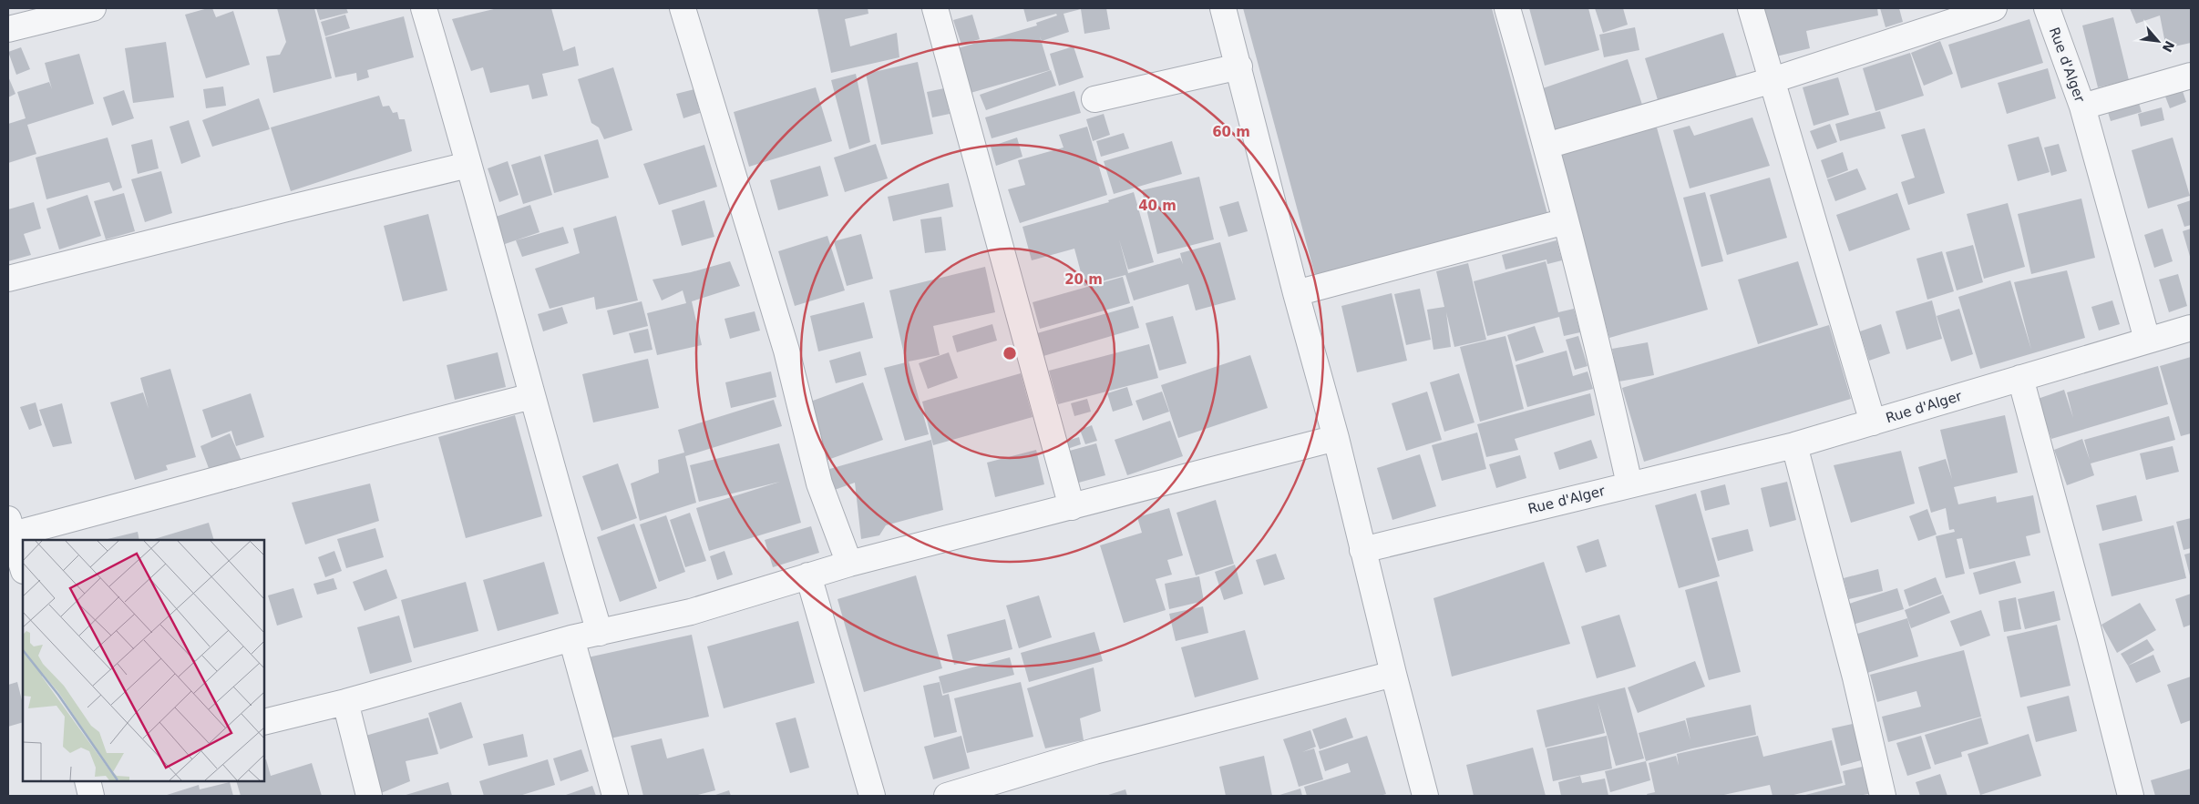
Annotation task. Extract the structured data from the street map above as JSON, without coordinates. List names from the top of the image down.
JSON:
{
  "streets": {
    "street": ["Rue d'Alger"]
  },
  "north": "bottom right",
  "rings": ["60 m", "40 m", "20 m"]
}
